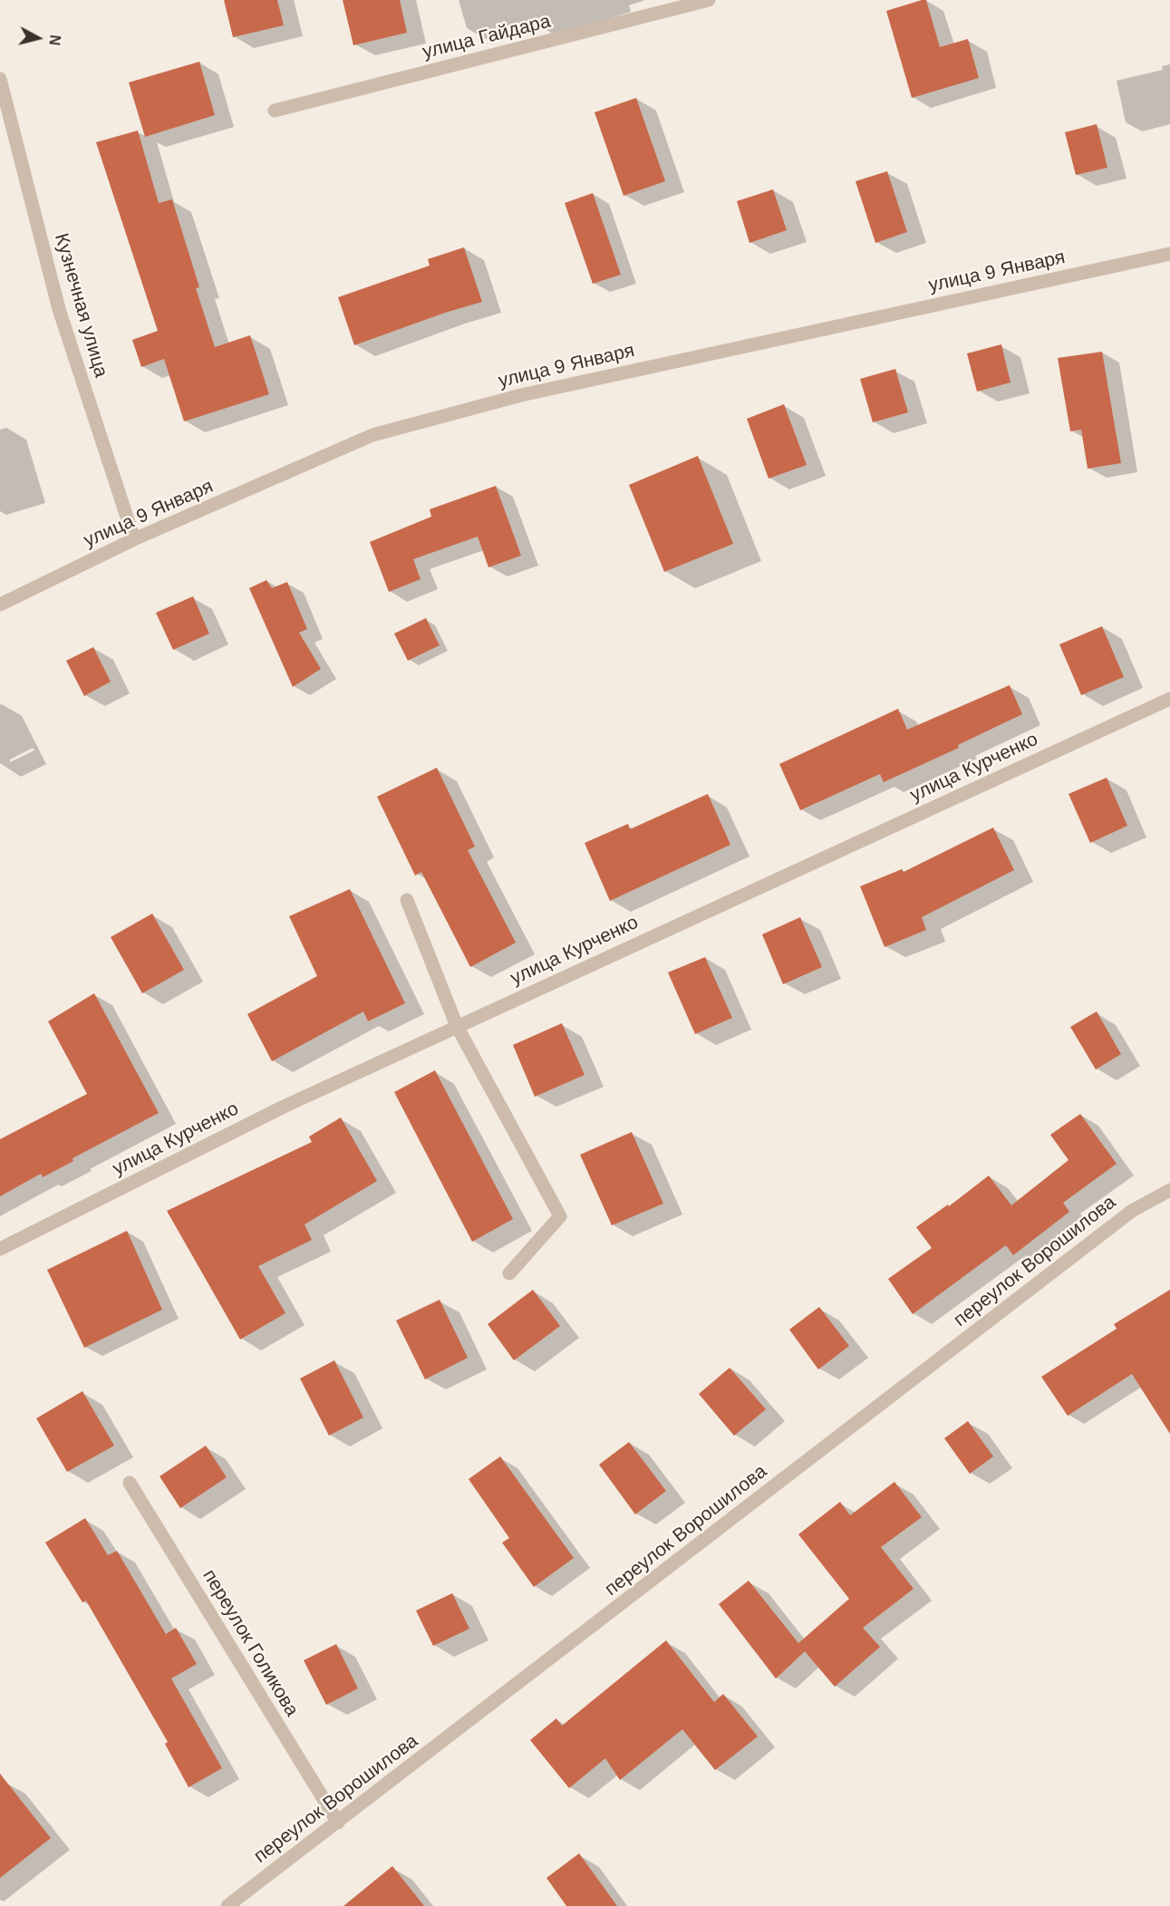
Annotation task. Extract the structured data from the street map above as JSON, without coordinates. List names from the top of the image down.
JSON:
{
  "streets": {
    "street": [
      "улица Гайдара",
      "улица 9 Января",
      "Кузнечная улица",
      "улица Курченко",
      "переулок Ворошилова",
      "переулок Голикова"
    ]
  },
  "crossings": [
    ["улица 9 Января", "Кузнечная улица"],
    ["переулок Ворошилова", "переулок Голикова"]
  ],
  "north": "right"
}
